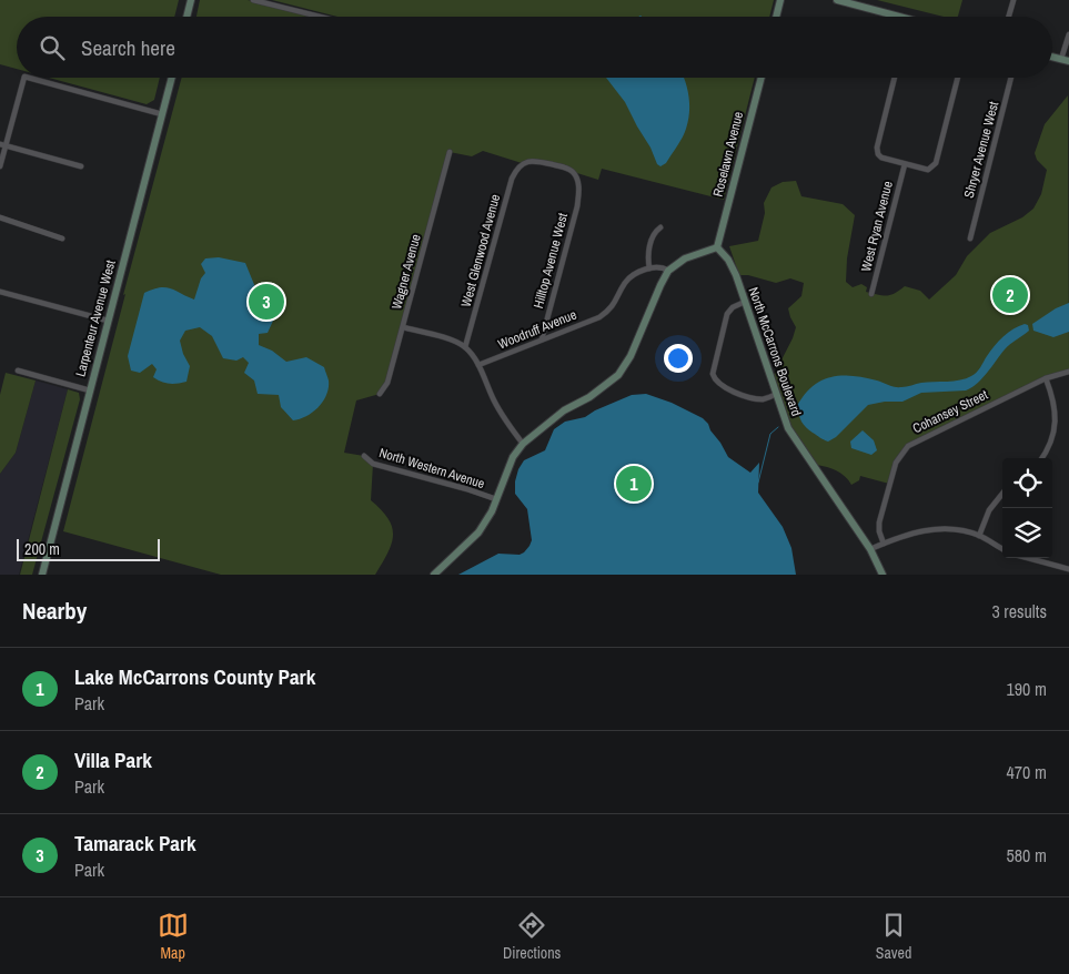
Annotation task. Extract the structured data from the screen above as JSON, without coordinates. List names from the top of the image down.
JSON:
{
  "streets": {
    "street": [
      "Shryer Avenue West",
      "Roselawn Avenue",
      "West Ryan Avenue",
      "West Glenwood Avenue",
      "Hilltop Avenue West",
      "Wagner Avenue",
      "Larpenteur Avenue West",
      "Woodruff Avenue",
      "North McCarrons Boulevard",
      "Cohansey Street",
      "North Western Avenue"
    ]
  },
  "crossings": [
    ["Roselawn Avenue", "North McCarrons Boulevard"],
    ["West Glenwood Avenue", "Hilltop Avenue West"],
    ["Hilltop Avenue West", "Woodruff Avenue"]
  ],
  "scale_bar": "200 m",
  "page": {
    "search": "Search here",
    "pins": ["2", "3", "1"],
    "scale": "200 m",
    "heading": ["Nearby", "3 results"],
    "list": [
      {
        "mark": "1",
        "name": "Lake McCarrons County Park",
        "note": "Park",
        "value": "190 m"
      },
      {
        "mark": "2",
        "name": "Villa Park",
        "note": "Park",
        "value": "470 m"
      },
      {
        "mark": "3",
        "name": "Tamarack Park",
        "note": "Park",
        "value": "580 m"
      }
    ],
    "nav": ["Map", "Directions", "Saved"]
  }
}
